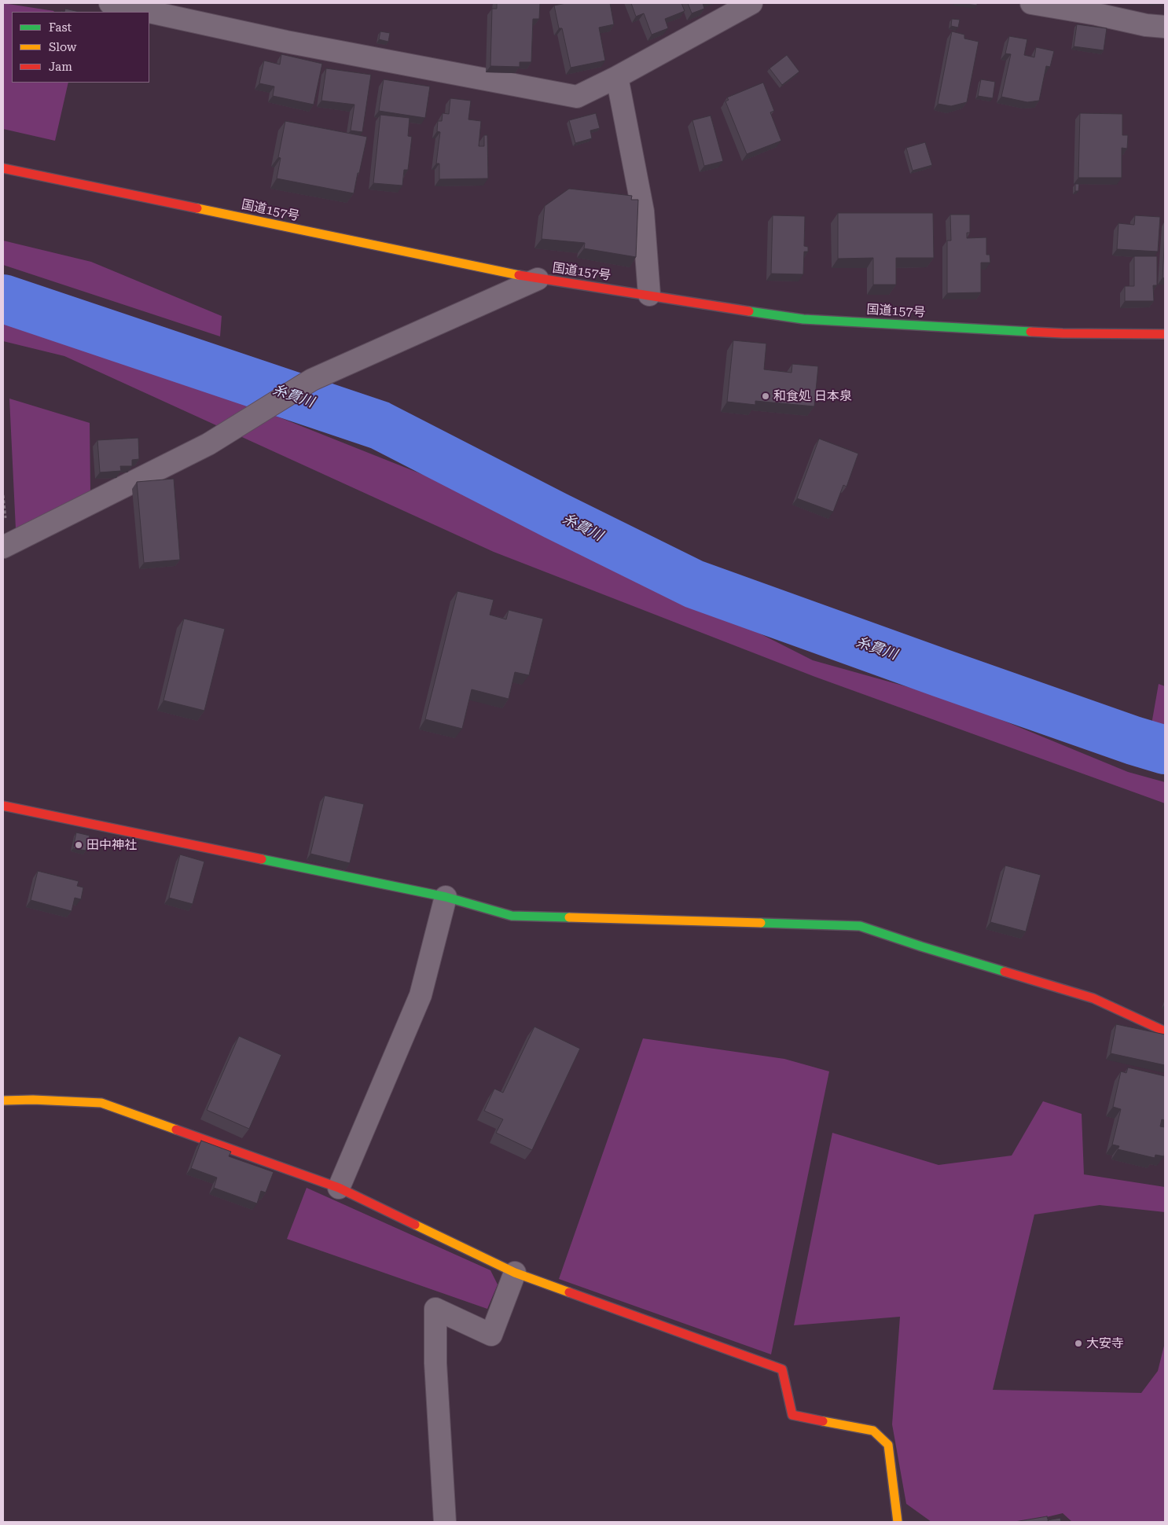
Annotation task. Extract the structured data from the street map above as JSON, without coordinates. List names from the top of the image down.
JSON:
{
  "streets": {
    "main road": ["国道157号"]
  },
  "water": ["糸貫川"],
  "places": ["和食処 日本泉", "田中神社", "大安寺"],
  "legend": ["Fast", "Slow", "Jam"]
}
